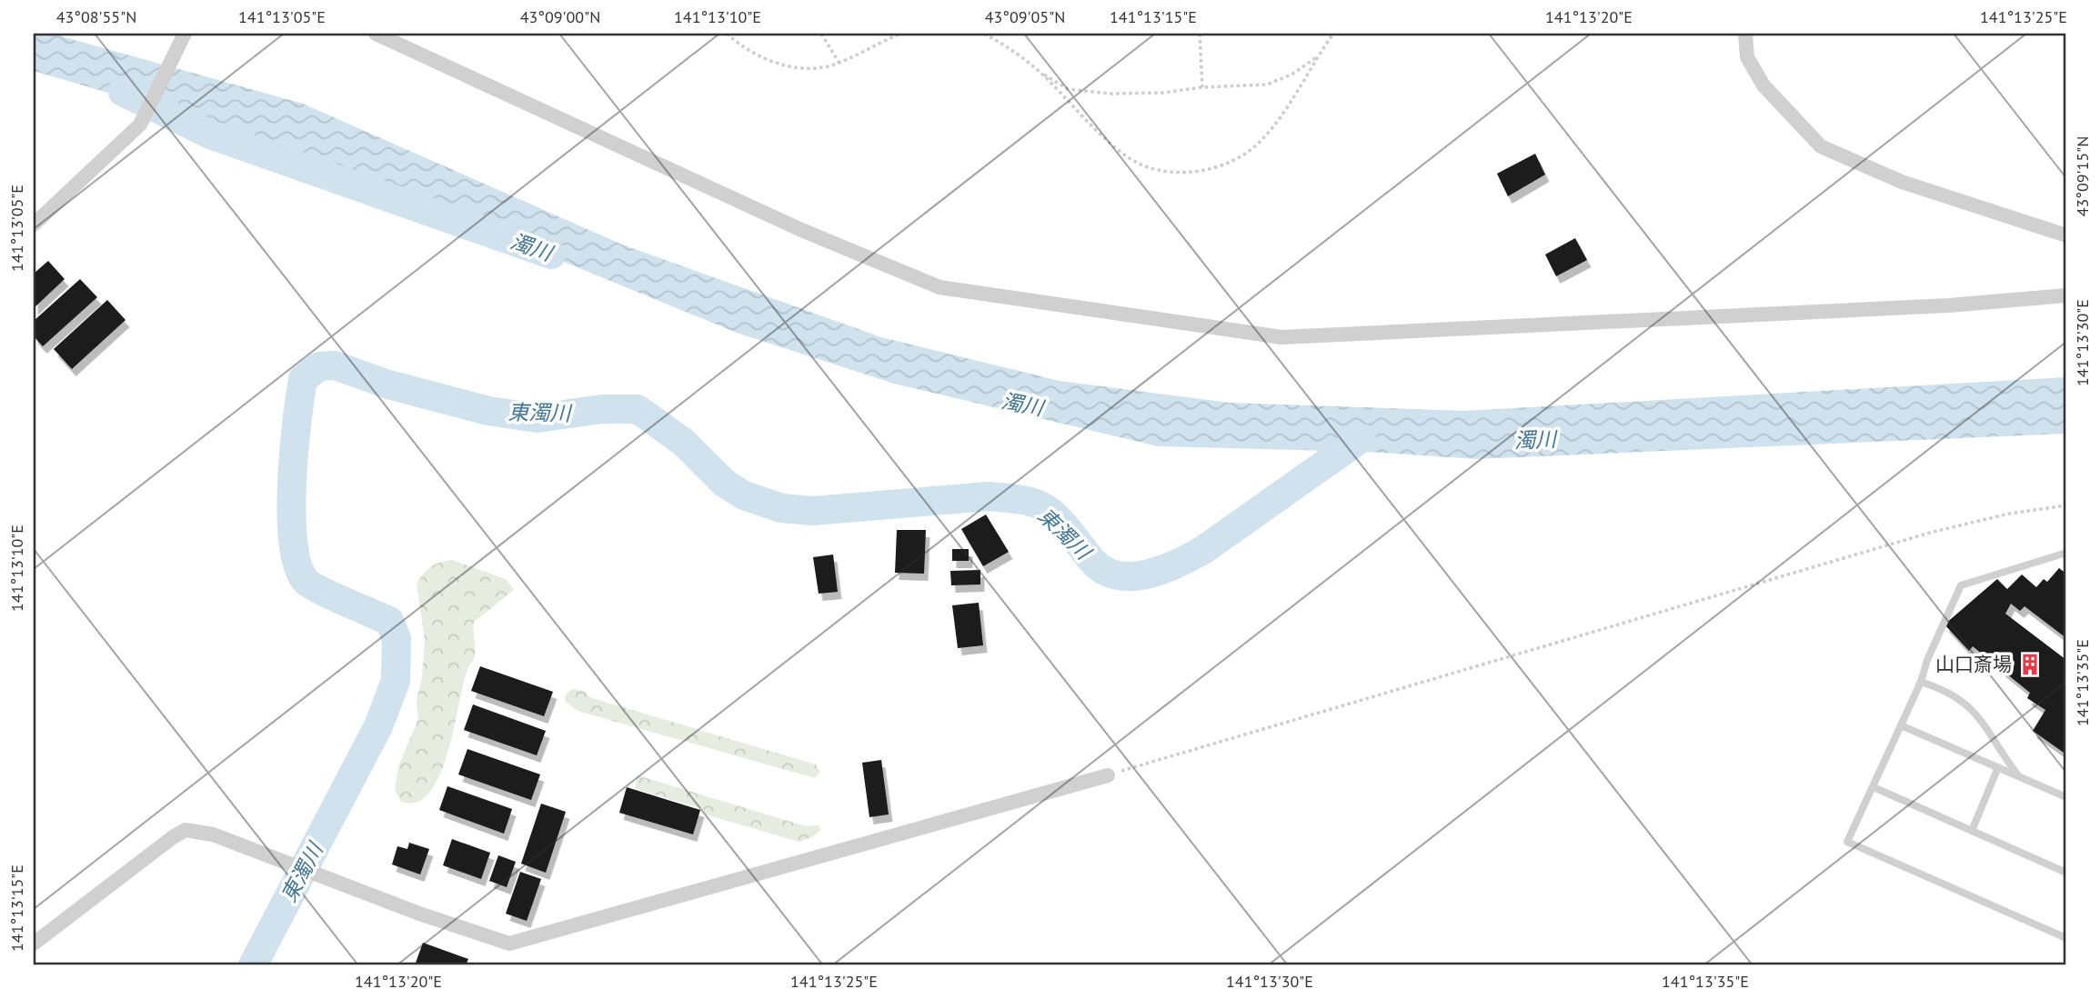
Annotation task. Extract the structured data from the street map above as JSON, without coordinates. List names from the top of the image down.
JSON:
{
  "water": ["濁川", "東濁川"],
  "places": {
    "building": ["山口斎場"]
  },
  "coordinates": [
    "43°08'55\"N",
    "141°13'05\"E",
    "43°09'00\"N",
    "141°13'10\"E",
    "43°09'05\"N",
    "141°13'15\"E",
    "141°13'20\"E",
    "141°13'25\"E",
    "43°09'15\"N",
    "141°13'30\"E",
    "141°13'35\"E"
  ]
}
